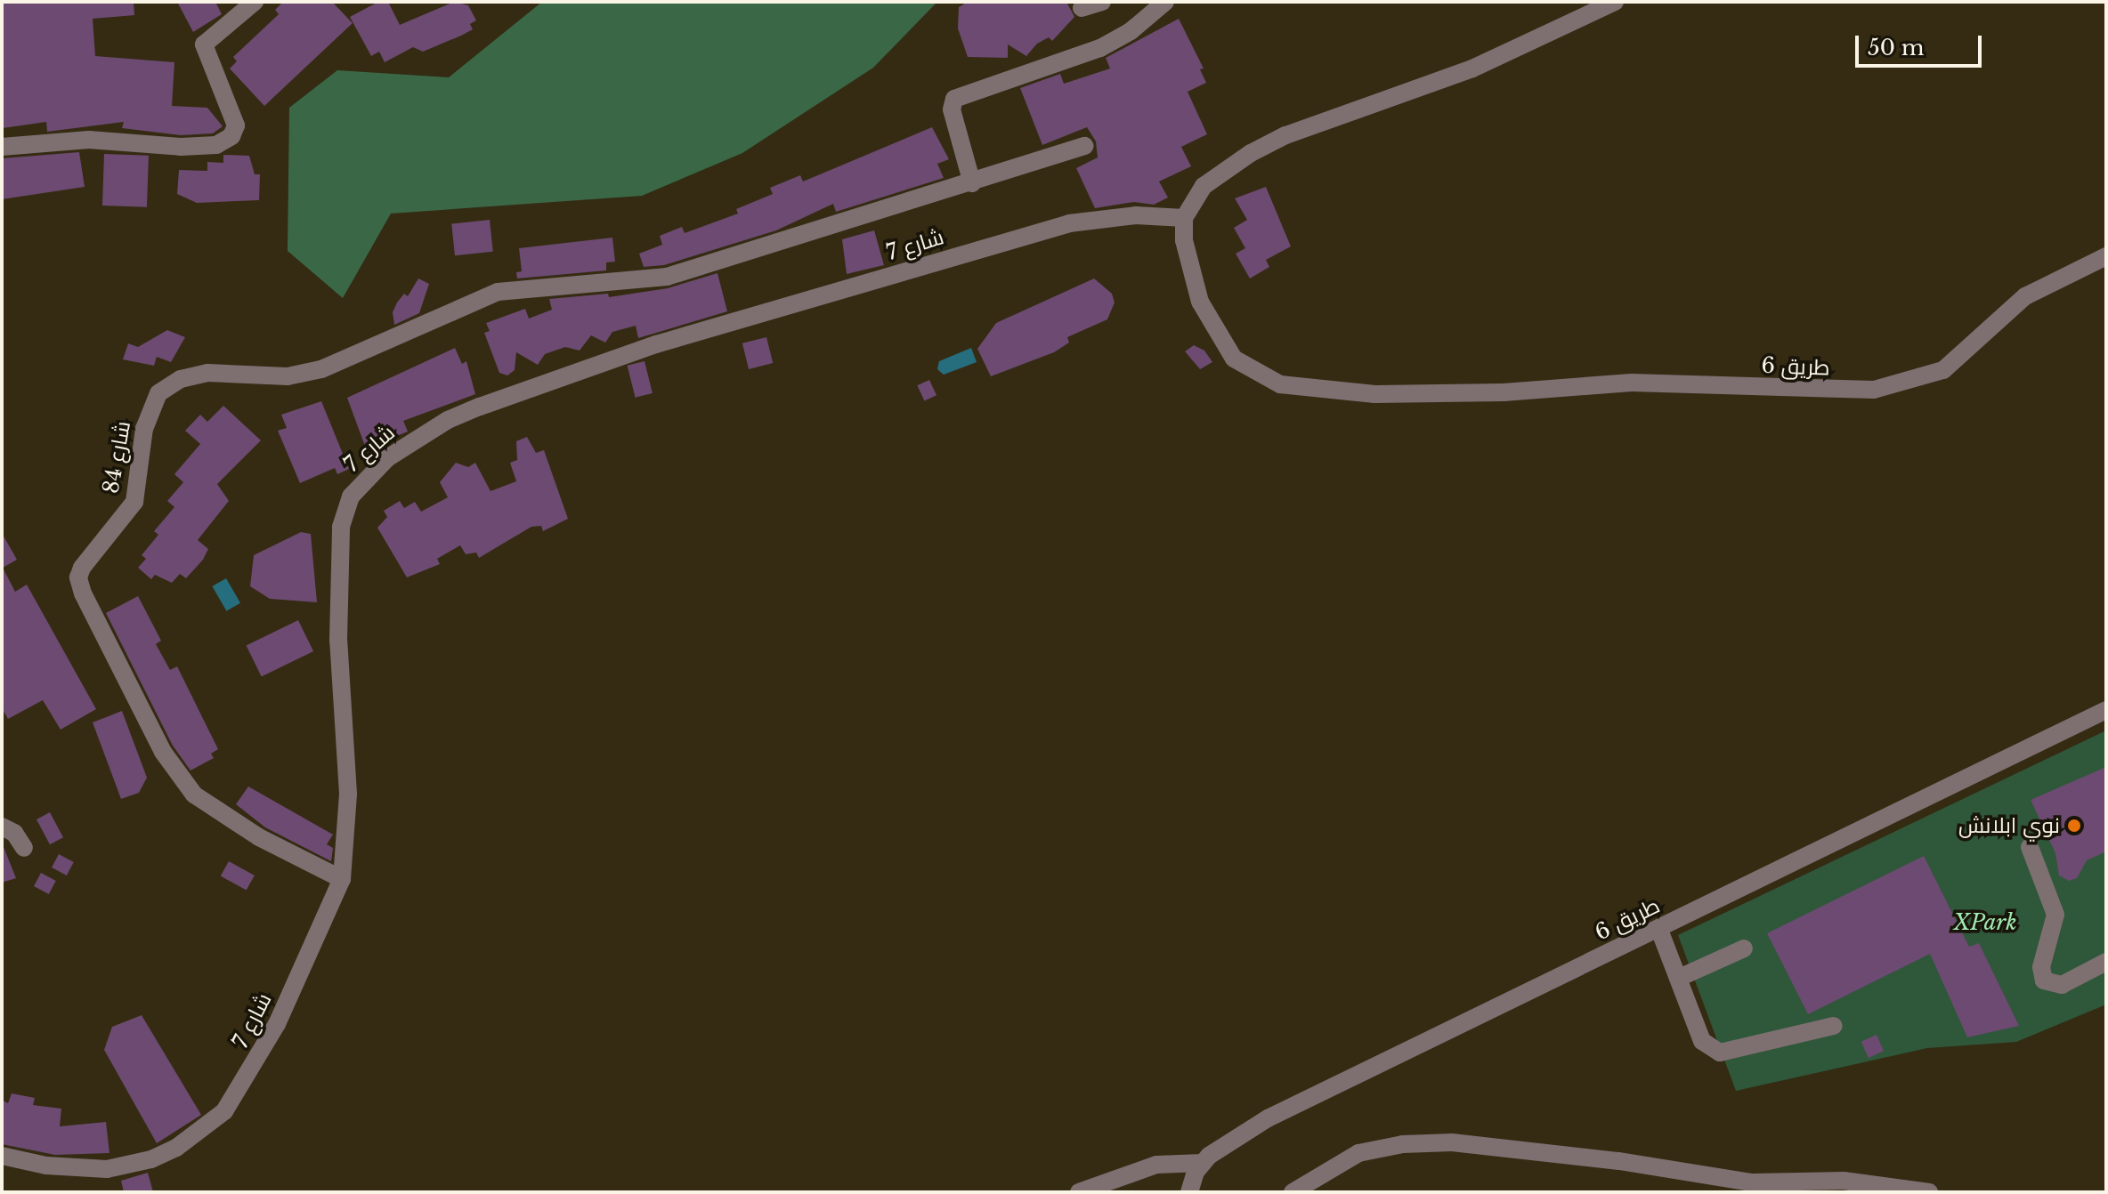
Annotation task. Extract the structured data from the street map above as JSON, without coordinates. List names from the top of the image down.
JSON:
{
  "streets": {
    "street": ["شارع 7", "طريق 6", "شارع 84"]
  },
  "crossings": [
    ["شارع 7", "طريق 6"],
    ["شارع 7", "شارع 84"]
  ],
  "parks": ["XPark"],
  "places": ["نوي ابلانش"],
  "scale_bar": "50 m"
}
